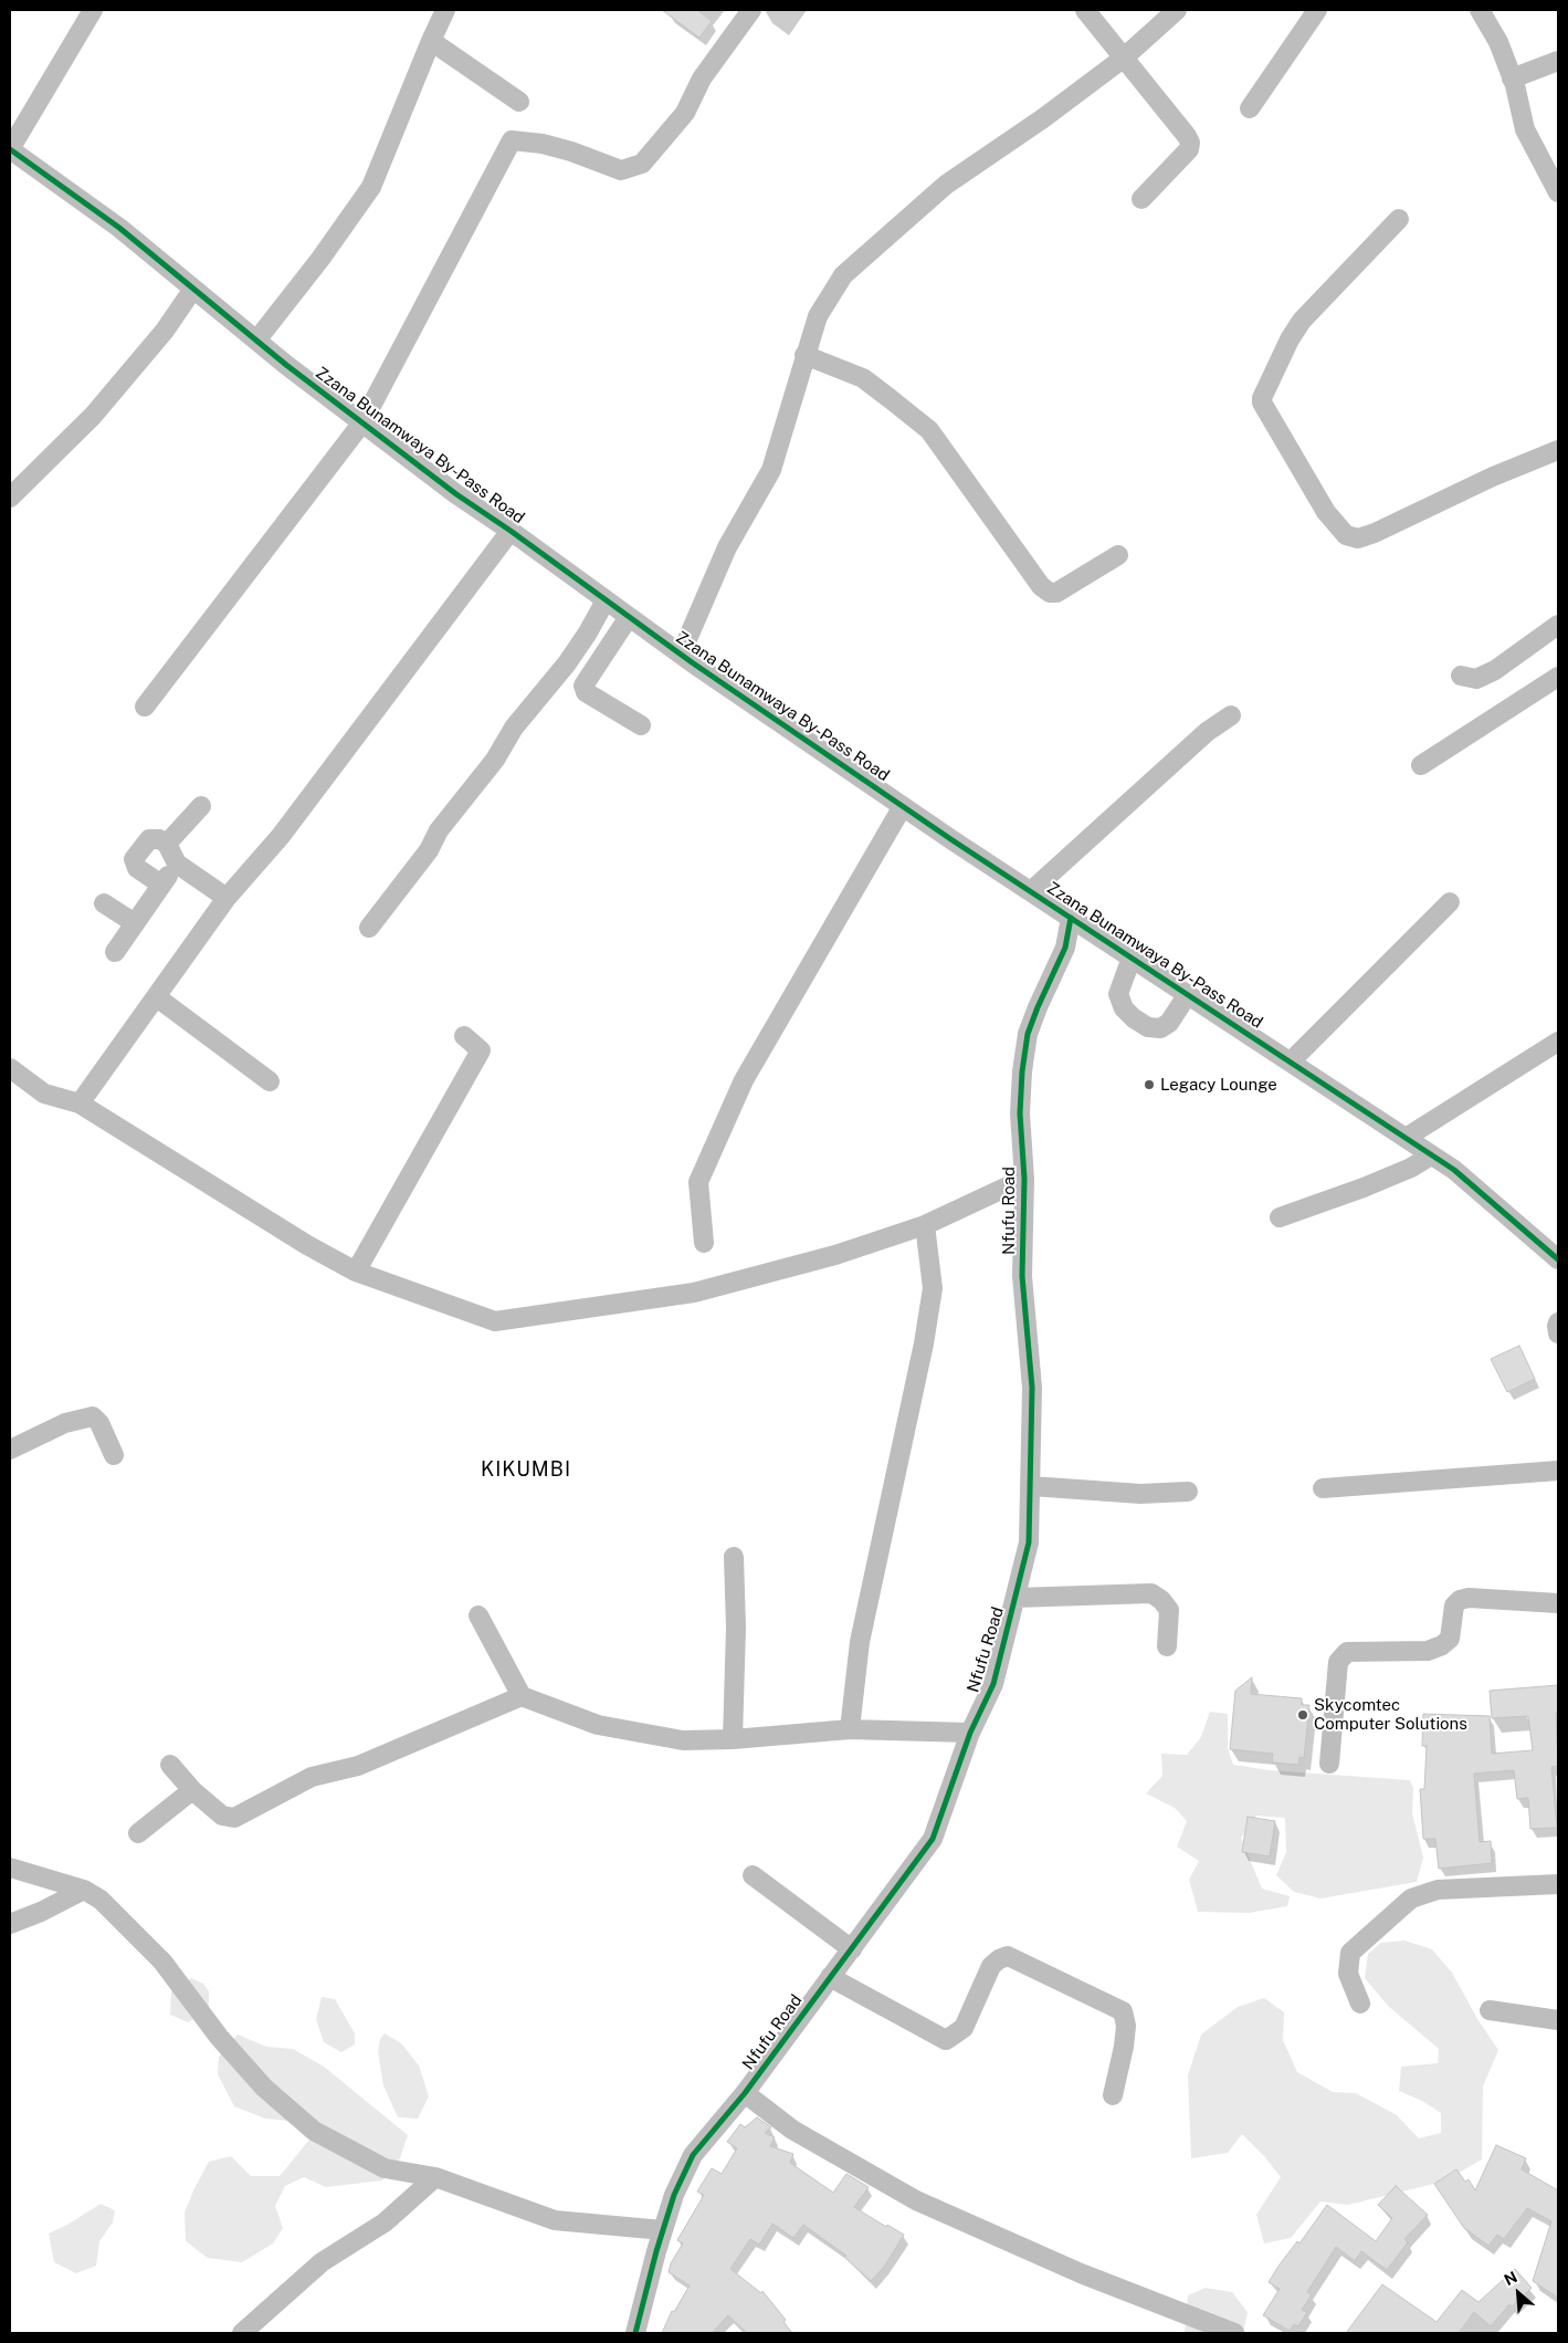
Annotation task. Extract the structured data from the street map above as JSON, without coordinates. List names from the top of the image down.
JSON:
{
  "streets": {
    "street": ["Zzana Bunamwaya By-Pass Road", "Nfufu Road"]
  },
  "crossings": [
    ["Zzana Bunamwaya By-Pass Road", "Nfufu Road"]
  ],
  "districts": ["KIKUMBI"],
  "places": ["Legacy Lounge", "Skycomtec Computer Solutions"],
  "north": "top left"
}
